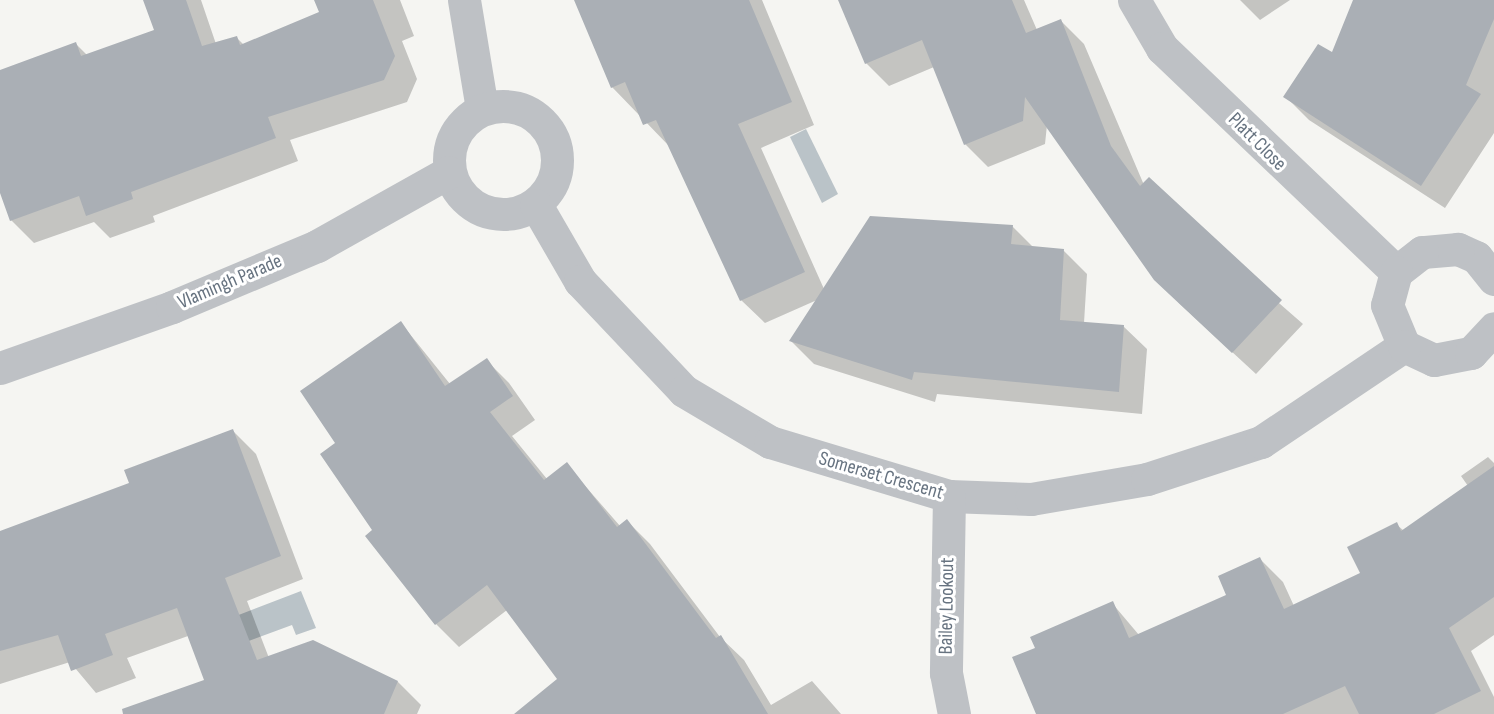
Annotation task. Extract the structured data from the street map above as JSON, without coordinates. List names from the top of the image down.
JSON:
{
  "streets": {
    "street": [
      "Platt Close",
      "Vlamingh Parade",
      "Somerset Crescent",
      "Bailey Lookout"
    ]
  },
  "crossings": [
    ["Vlamingh Parade", "Somerset Crescent"],
    ["Somerset Crescent", "Bailey Lookout"]
  ]
}
